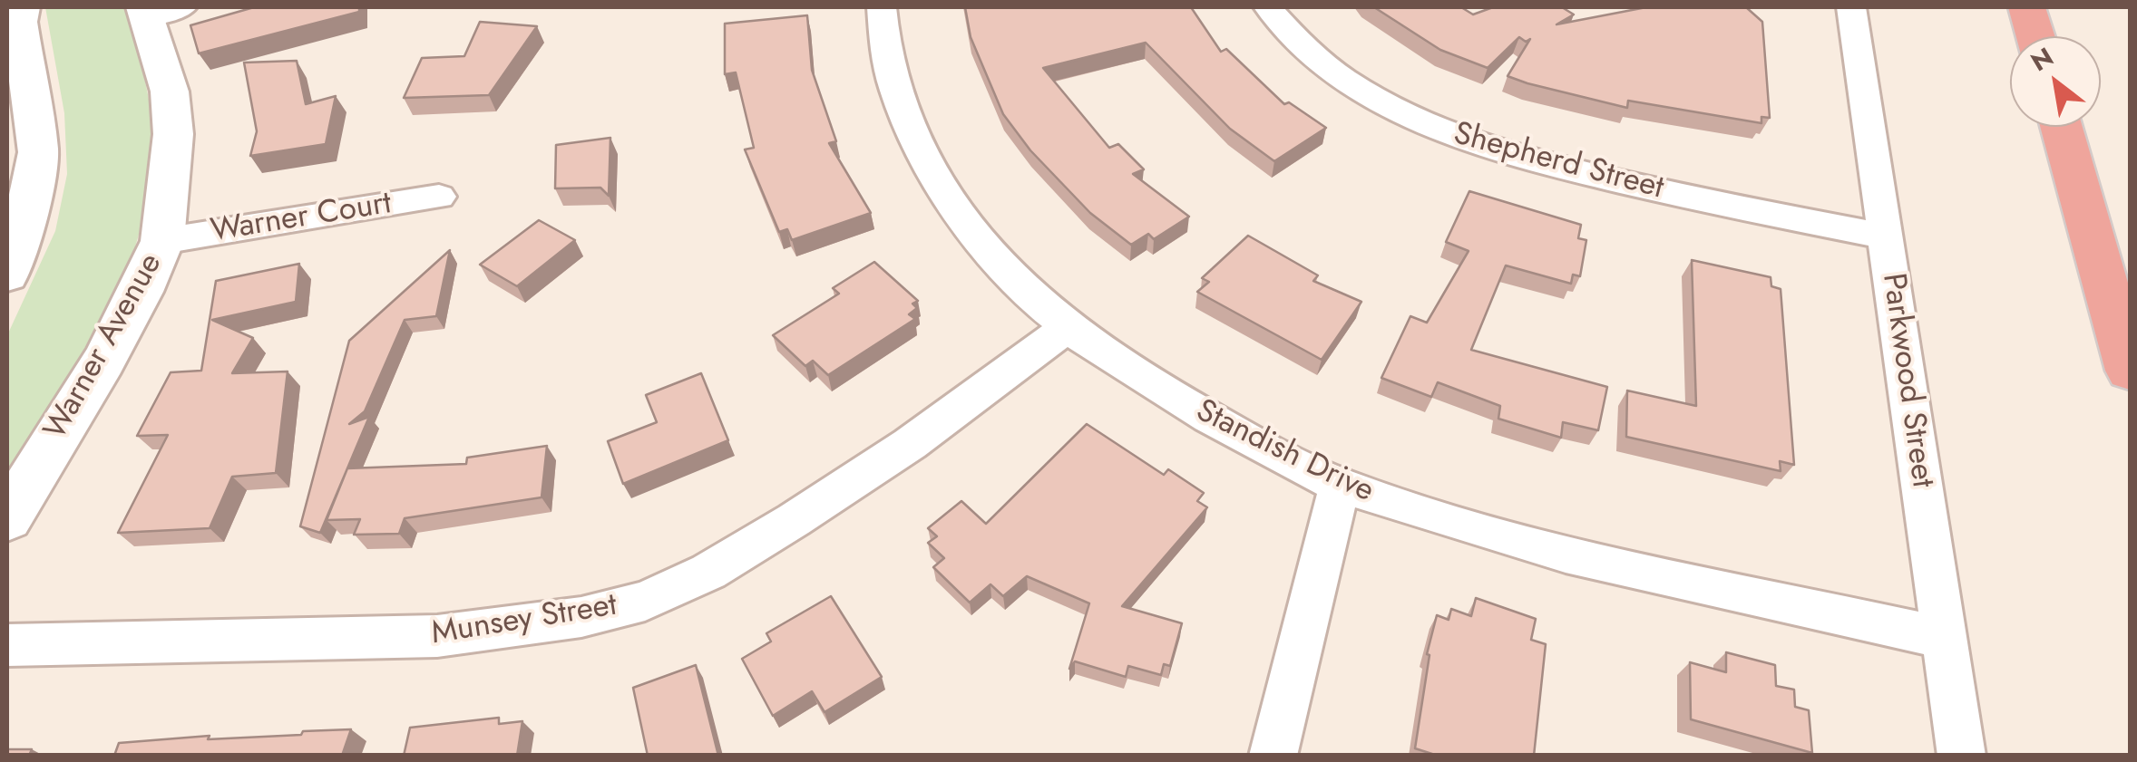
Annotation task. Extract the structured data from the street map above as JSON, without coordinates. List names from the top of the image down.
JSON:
{
  "streets": {
    "street": [
      "Shepherd Street",
      "Warner Court",
      "Warner Avenue",
      "Parkwood Street",
      "Standish Drive",
      "Munsey Street"
    ]
  },
  "crossings": [
    ["Shepherd Street", "Parkwood Street"],
    ["Warner Court", "Warner Avenue"],
    ["Parkwood Street", "Standish Drive"],
    ["Standish Drive", "Munsey Street"]
  ],
  "north": "top left"
}
